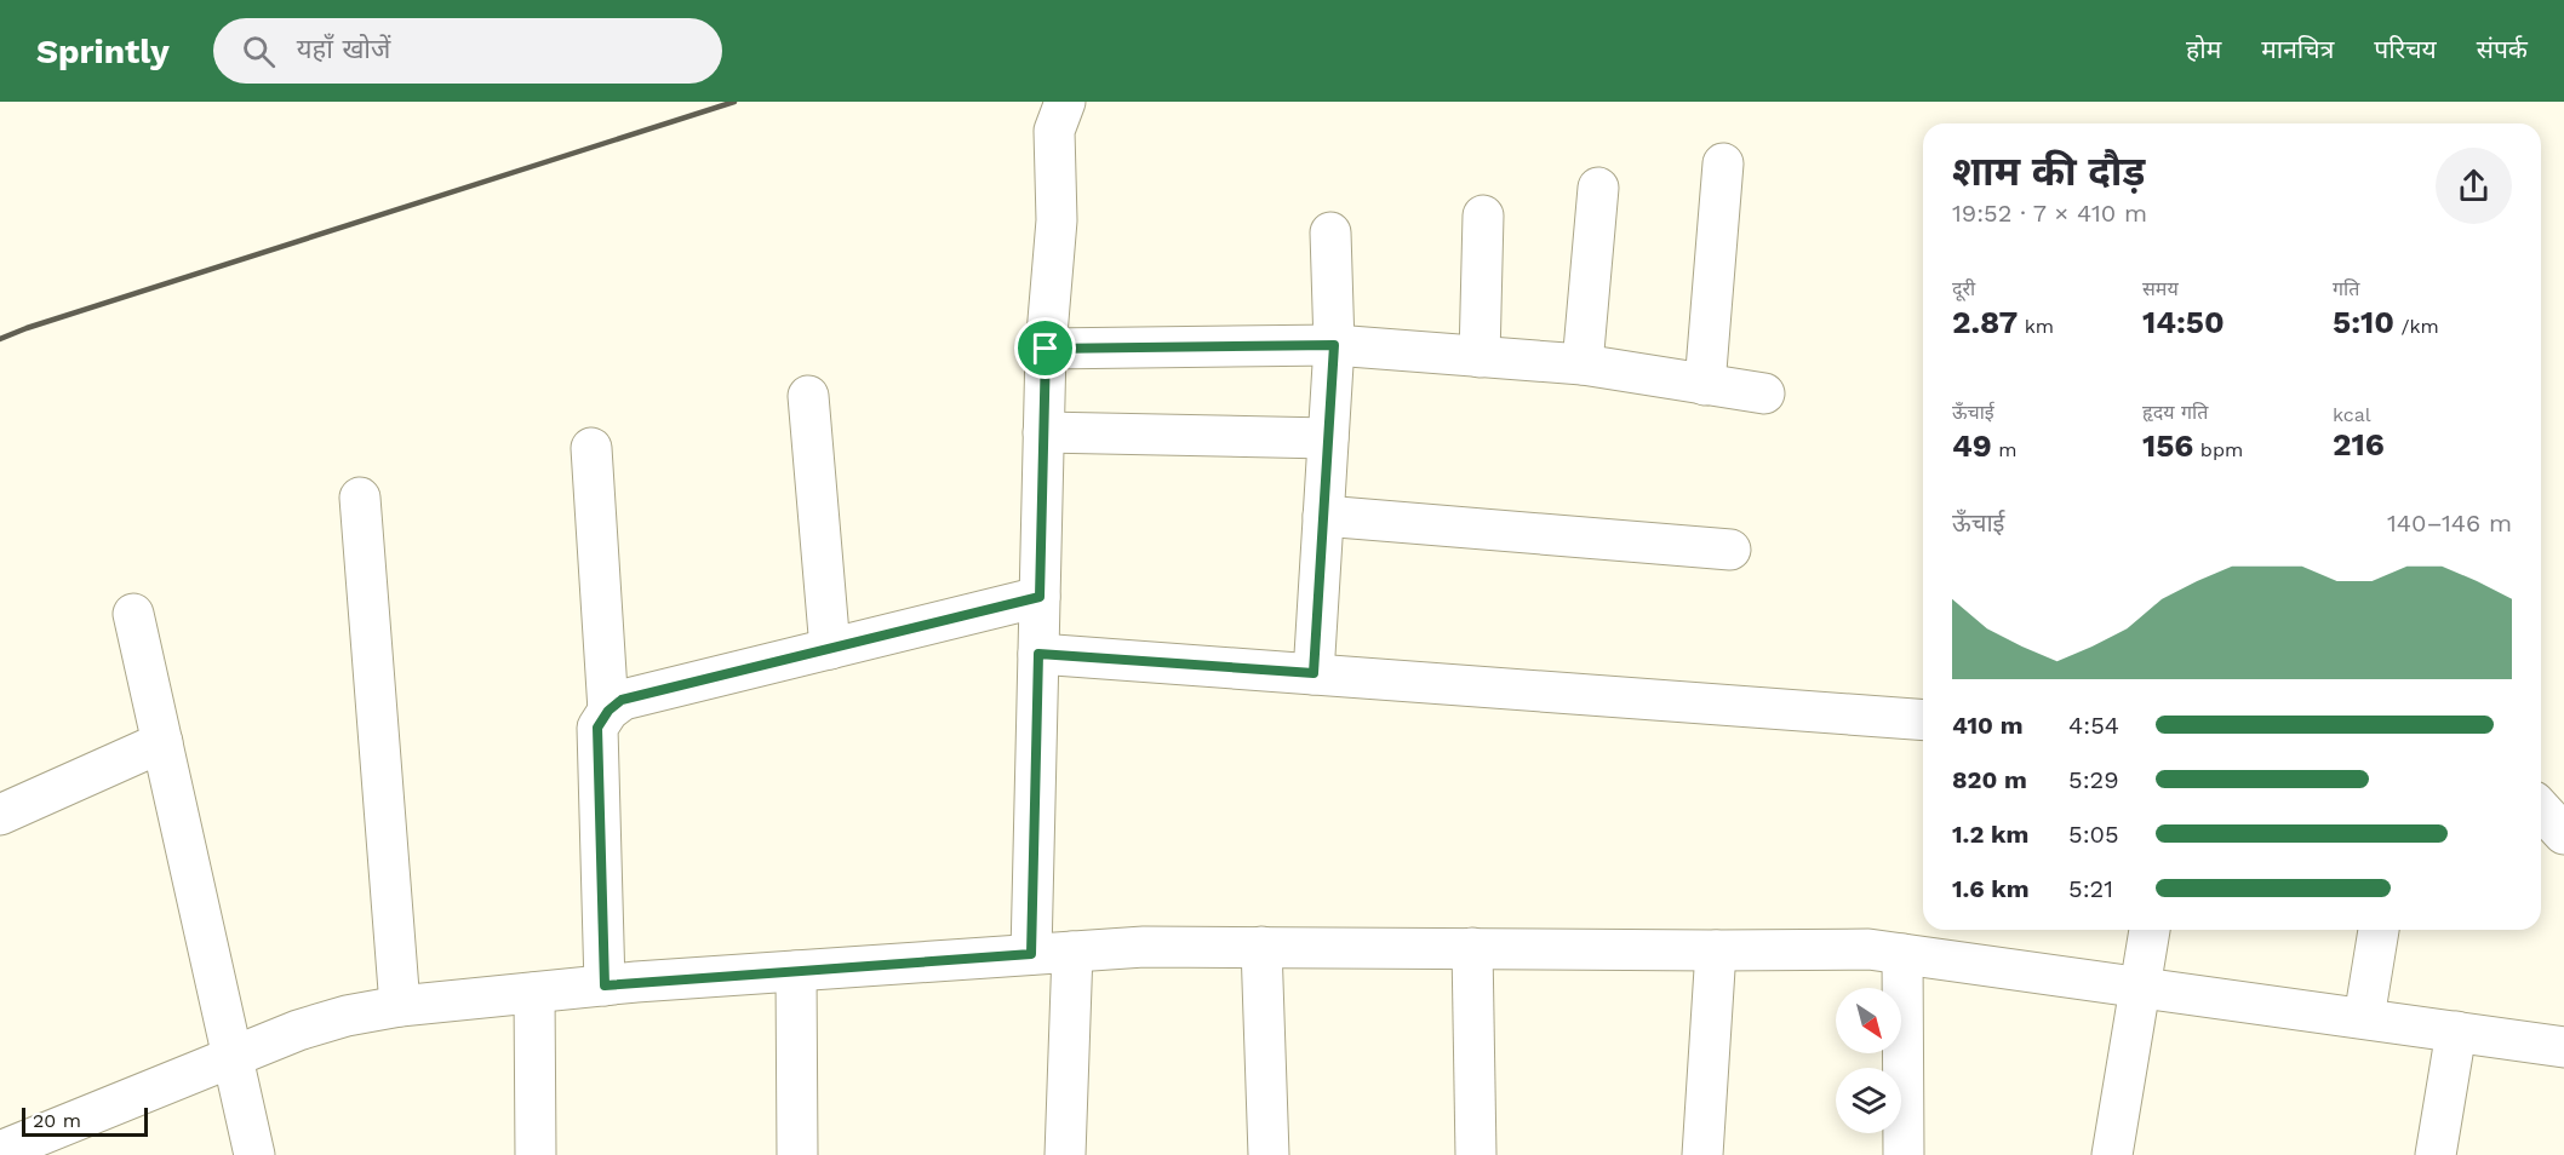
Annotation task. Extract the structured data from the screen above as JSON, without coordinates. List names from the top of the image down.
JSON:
{
  "scale_bar": "20 m",
  "north": "bottom right",
  "page": {
    "header": "Sprintly",
    "search": "यहाँ खोजें",
    "nav": [
      "होम",
      "मानचित्र",
      "परिचय",
      "संपर्क"
    ],
    "heading": ["शाम की दौड़", "19:52 · 7 × 410 m"],
    "stats": [
      ["दूरी", "2.87 km"],
      ["समय", "14:50"],
      ["गति", "5:10 /km"],
      ["ऊँचाई", "49 m"],
      ["हृदय गति", "156 bpm"],
      ["kcal", "216"]
    ],
    "chart": ["ऊँचाई", "140–146 m"],
    "list": [
      {
        "name": "410 m",
        "note": "4:54"
      },
      {
        "name": "820 m",
        "note": "5:29"
      },
      {
        "name": "1.2 km",
        "note": "5:05"
      },
      {
        "name": "1.6 km",
        "note": "5:21"
      }
    ],
    "scale": "20 m"
  }
}
